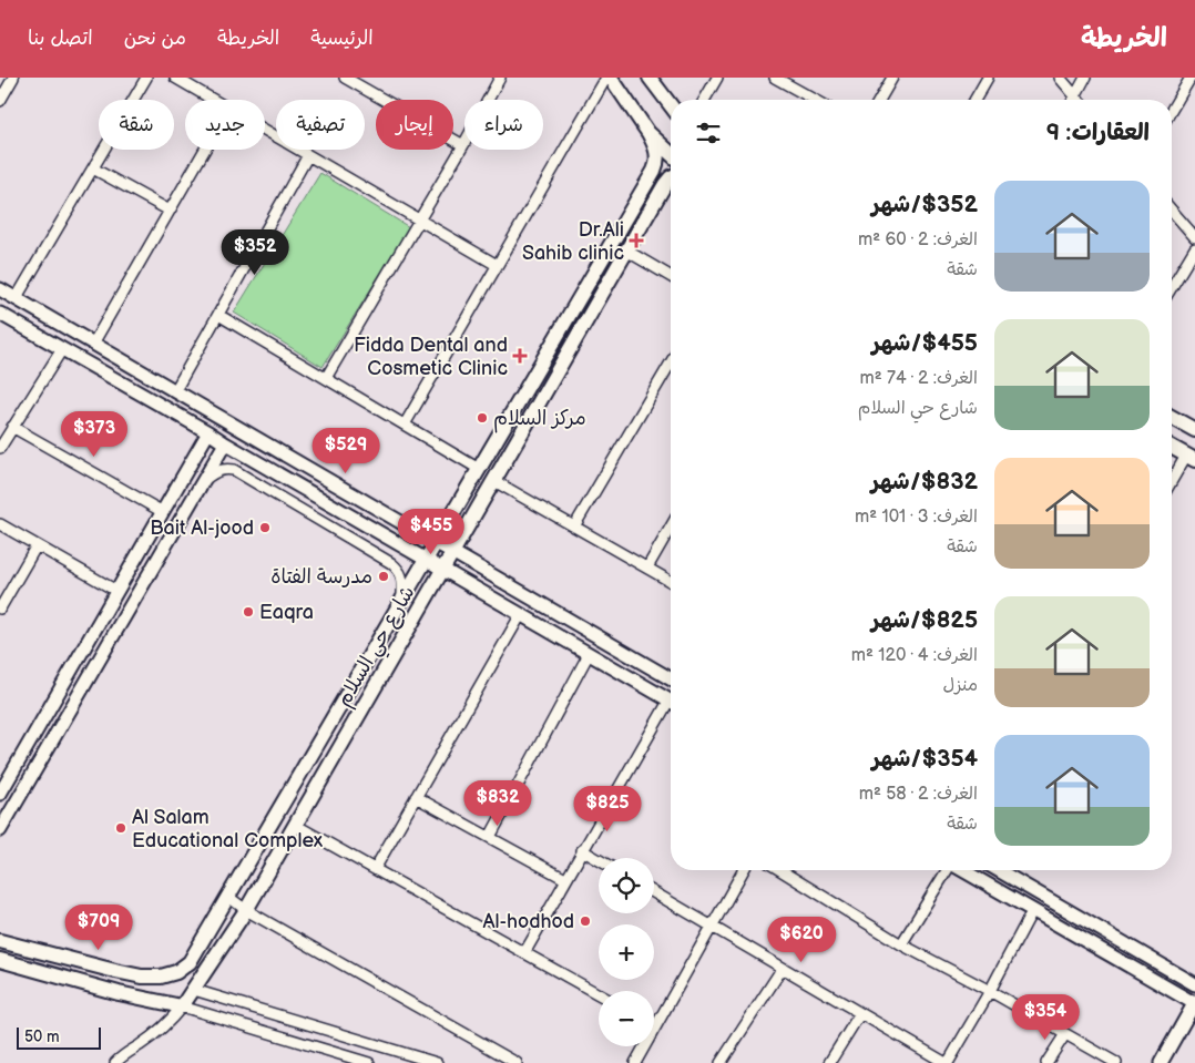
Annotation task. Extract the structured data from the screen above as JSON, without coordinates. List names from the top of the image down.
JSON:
{
  "streets": {
    "main road": ["شارع حي السلام"]
  },
  "places": {
    "health": ["Dr.Ali Sahib clinic", "Fidda Dental and Cosmetic Clinic"],
    "other": [
      "مركز السلام",
      "Bait Al-jood",
      "مدرسة الفتاة",
      "Eaqra",
      "Al Salam Educational Complex",
      "Al-hodhod"
    ]
  },
  "scale_bar": "50 m",
  "page": {
    "header": "الخريطة",
    "nav": [
      "الرئيسية",
      "الخريطة",
      "من نحن",
      "اتصل بنا"
    ],
    "chip": [
      "شراء",
      "إيجار",
      "تصفية",
      "جديد",
      "شقة"
    ],
    "heading": "العقارات: 9",
    "list": [
      {
        "name": "$352/شهر",
        "note": "الغرف: 2 · 60 m² · شقة"
      },
      {
        "name": "$455/شهر",
        "note": "الغرف: 2 · 74 m² · شارع حي السلام"
      },
      {
        "name": "$832/شهر",
        "note": "الغرف: 3 · 101 m² · شقة"
      },
      {
        "name": "$825/شهر",
        "note": "الغرف: 4 · 120 m² · منزل"
      },
      {
        "name": "$354/شهر",
        "note": "الغرف: 2 · 58 m² · شقة"
      }
    ],
    "price": [
      "$352",
      "$373",
      "$529",
      "$455",
      "$832",
      "$825",
      "$709",
      "$620",
      "$354"
    ],
    "map_buttons": ["+", "−"],
    "scale": "50 m"
  }
}
